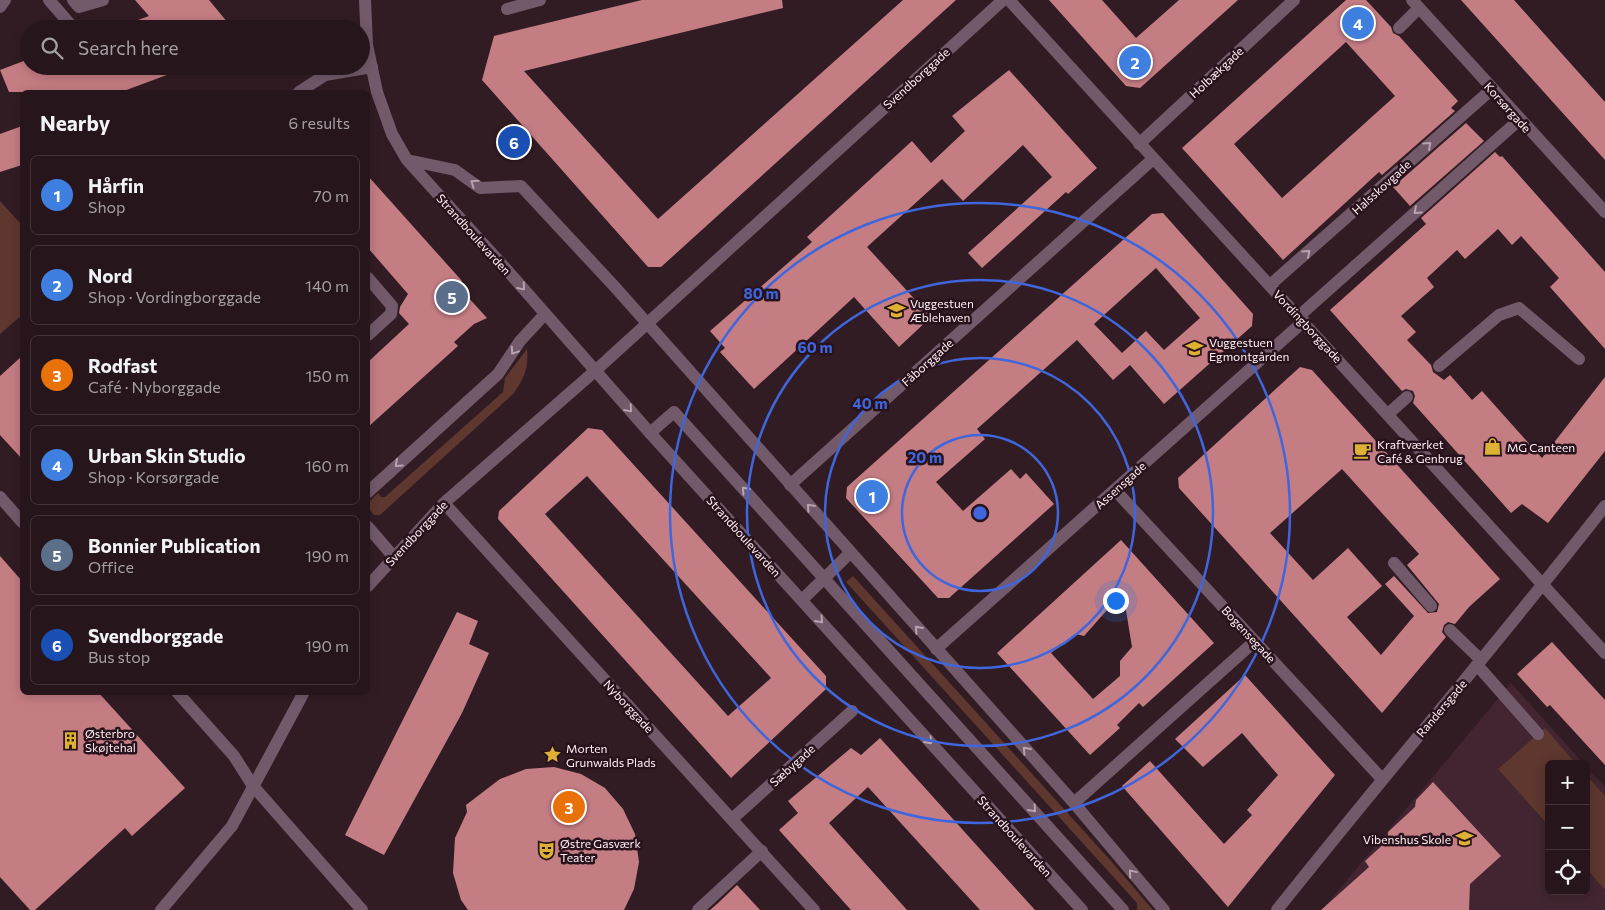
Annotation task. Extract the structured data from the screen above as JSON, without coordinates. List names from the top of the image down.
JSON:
{
  "streets": {
    "street": [
      "Holbækgade",
      "Svendborggade",
      "Korsørgade",
      "Halsskovgade",
      "Strandboulevarden",
      "Vordingborggade",
      "Fåborggade",
      "Assensgade",
      "Bogensegade",
      "Nyborggade",
      "Randersgade",
      "Sæbygade"
    ]
  },
  "crossings": [
    ["Holbækgade", "Vordingborggade"],
    ["Svendborggade", "Strandboulevarden"],
    ["Svendborggade", "Nyborggade"],
    ["Korsørgade", "Halsskovgade"],
    ["Halsskovgade", "Vordingborggade"],
    ["Vordingborggade", "Fåborggade"],
    ["Vordingborggade", "Assensgade"],
    ["Vordingborggade", "Randersgade"],
    ["Assensgade", "Bogensegade"],
    ["Bogensegade", "Randersgade"],
    ["Nyborggade", "Sæbygade"]
  ],
  "places": {
    "school or university": ["Vuggestuen Æblehaven", "Vuggestuen Egmontgården", "Vibenshus Skole"],
    "shop": ["MG Canteen"],
    "cafe": ["Kraftværket Café & Genbrug"],
    "building": ["Østerbro Skøjtehal"],
    "place": ["Morten Grunwalds Plads"],
    "theatre": ["Østre Gasværk Teater"]
  },
  "page": {
    "pins": [
      "4",
      "2",
      "6",
      "5",
      "1",
      "3"
    ],
    "search": "Search here",
    "heading": ["Nearby", "6 results"],
    "list": [
      {
        "mark": "1",
        "name": "Hårfin",
        "note": "Shop",
        "value": "70 m"
      },
      {
        "mark": "2",
        "name": "Nord",
        "note": "Shop · Vordingborggade",
        "value": "140 m"
      },
      {
        "mark": "3",
        "name": "Rodfast",
        "note": "Café · Nyborggade",
        "value": "150 m"
      },
      {
        "mark": "4",
        "name": "Urban Skin Studio",
        "note": "Shop · Korsørgade",
        "value": "160 m"
      },
      {
        "mark": "5",
        "name": "Bonnier Publication",
        "note": "Office",
        "value": "190 m"
      },
      {
        "mark": "6",
        "name": "Svendborggade",
        "note": "Bus stop",
        "value": "190 m"
      }
    ],
    "map_buttons": ["+", "−"]
  },
  "rings": [
    "80 m",
    "60 m",
    "40 m",
    "20 m"
  ]
}
